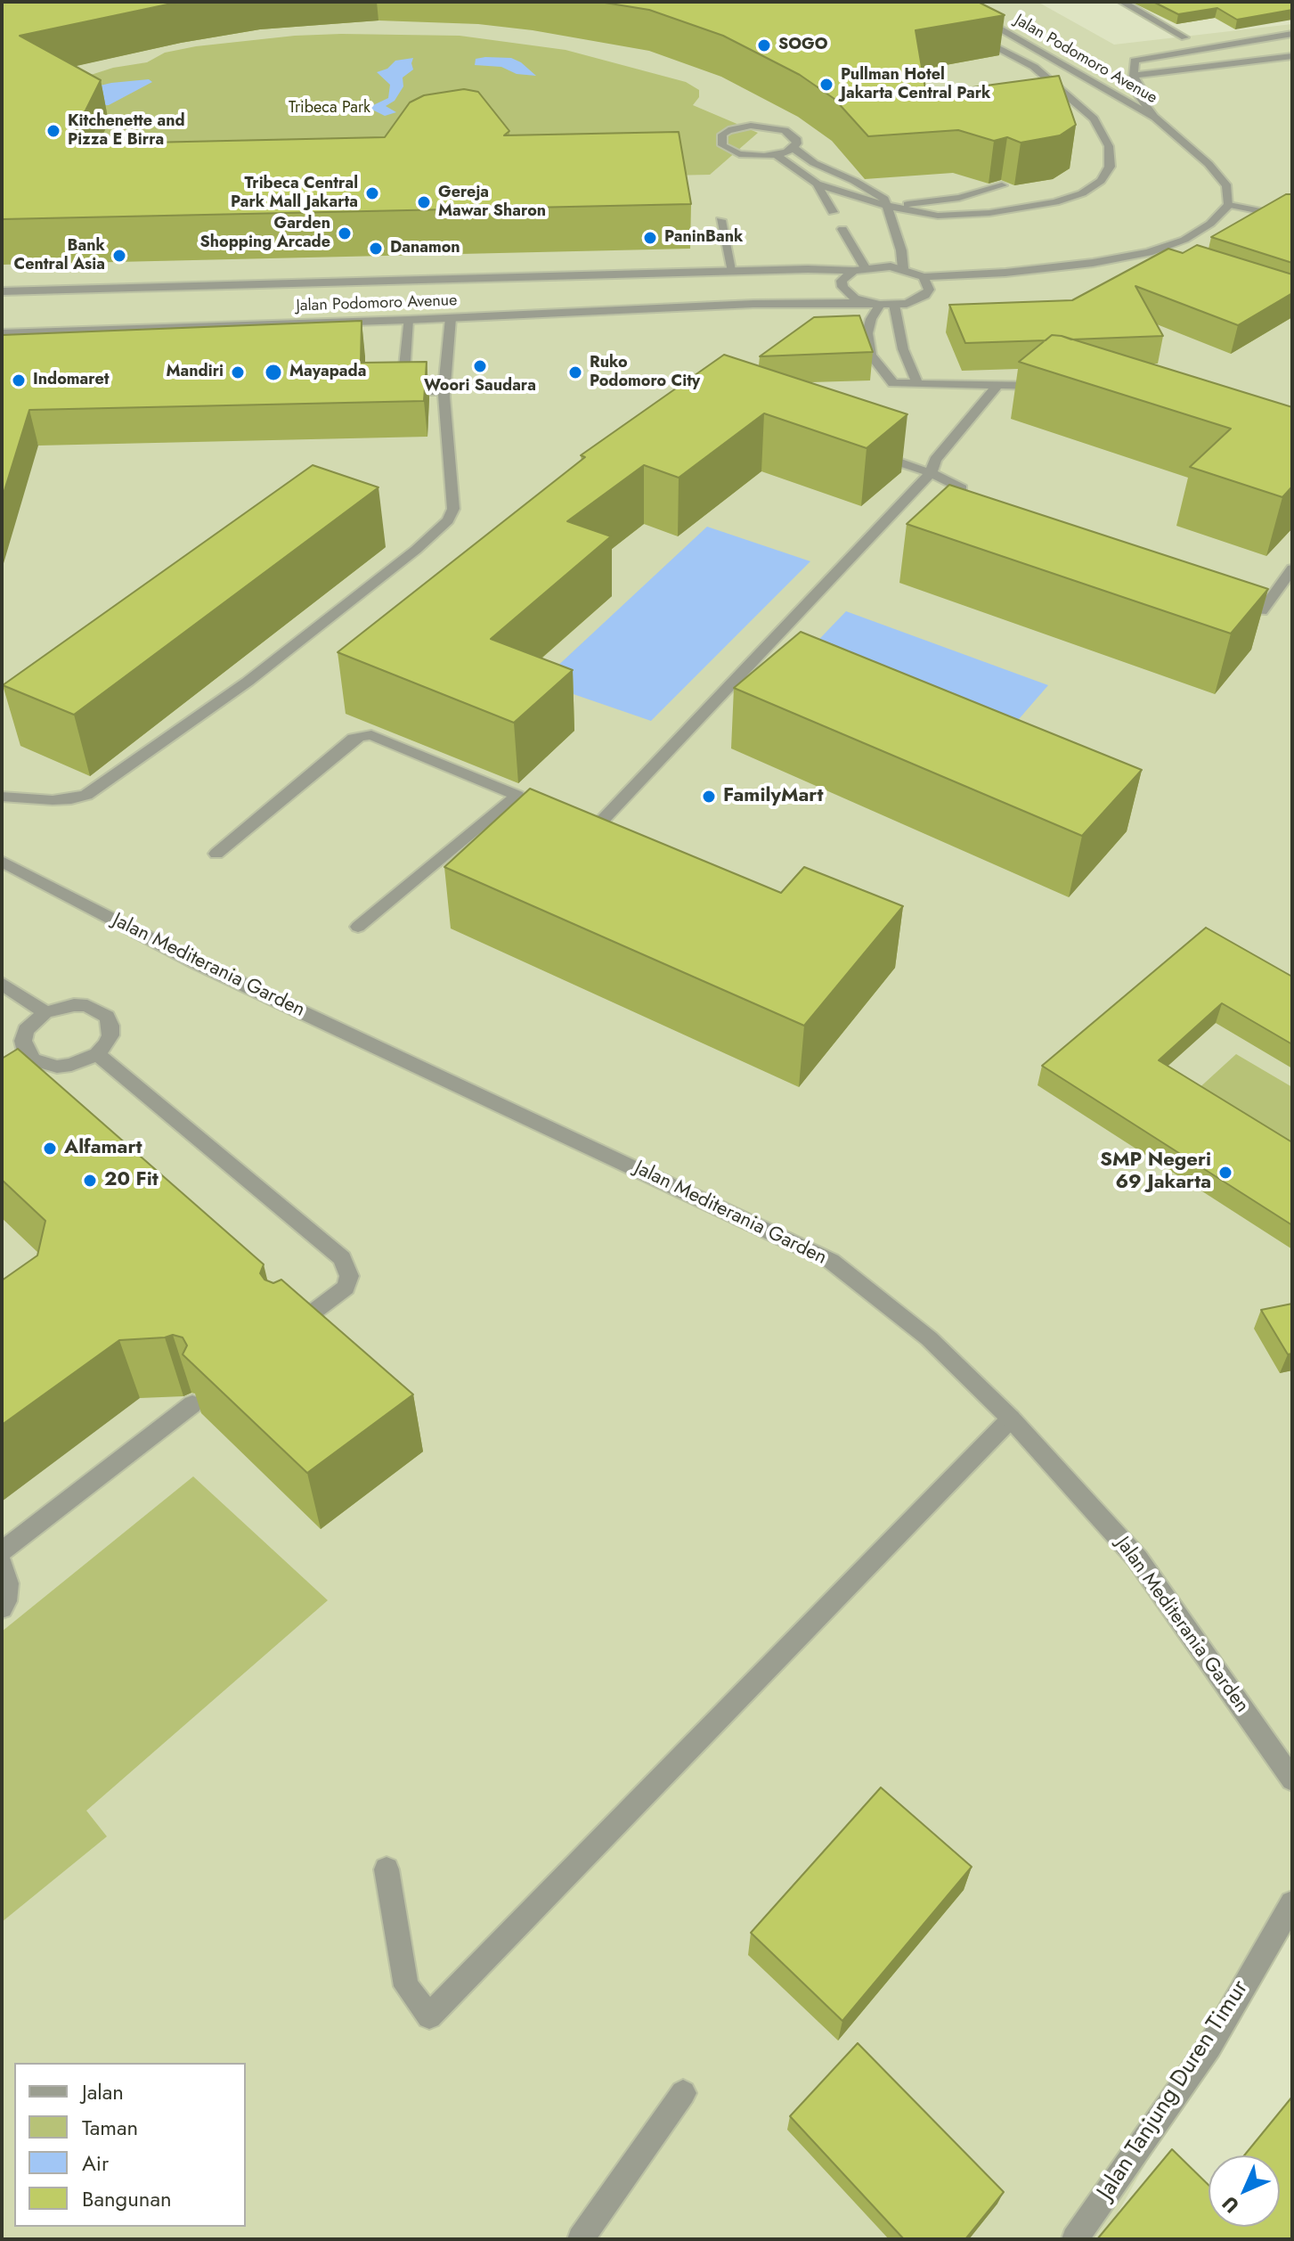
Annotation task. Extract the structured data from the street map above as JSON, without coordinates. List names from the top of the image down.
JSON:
{
  "streets": {
    "street": ["Jalan Podomoro Avenue", "Jalan Mediterania Garden", "Jalan Tanjung Duren Timur"]
  },
  "parks": ["Tribeca Park"],
  "places": [
    "SOGO",
    "Pullman Hotel Jakarta Central Park",
    "Kitchenette and Pizza E Birra",
    "Tribeca Central Park Mall Jakarta",
    "Gereja Mawar Sharon",
    "Garden Shopping Arcade",
    "PaninBank",
    "Danamon",
    "Bank Central Asia",
    "Woori Saudara",
    "Mandiri",
    "Mayapada",
    "Ruko Podomoro City",
    "Indomaret",
    "FamilyMart",
    "Alfamart",
    "SMP Negeri 69 Jakarta",
    "20 Fit"
  ],
  "legend": [
    "Jalan",
    "Taman",
    "Air",
    "Bangunan"
  ],
  "north": "bottom left"
}
